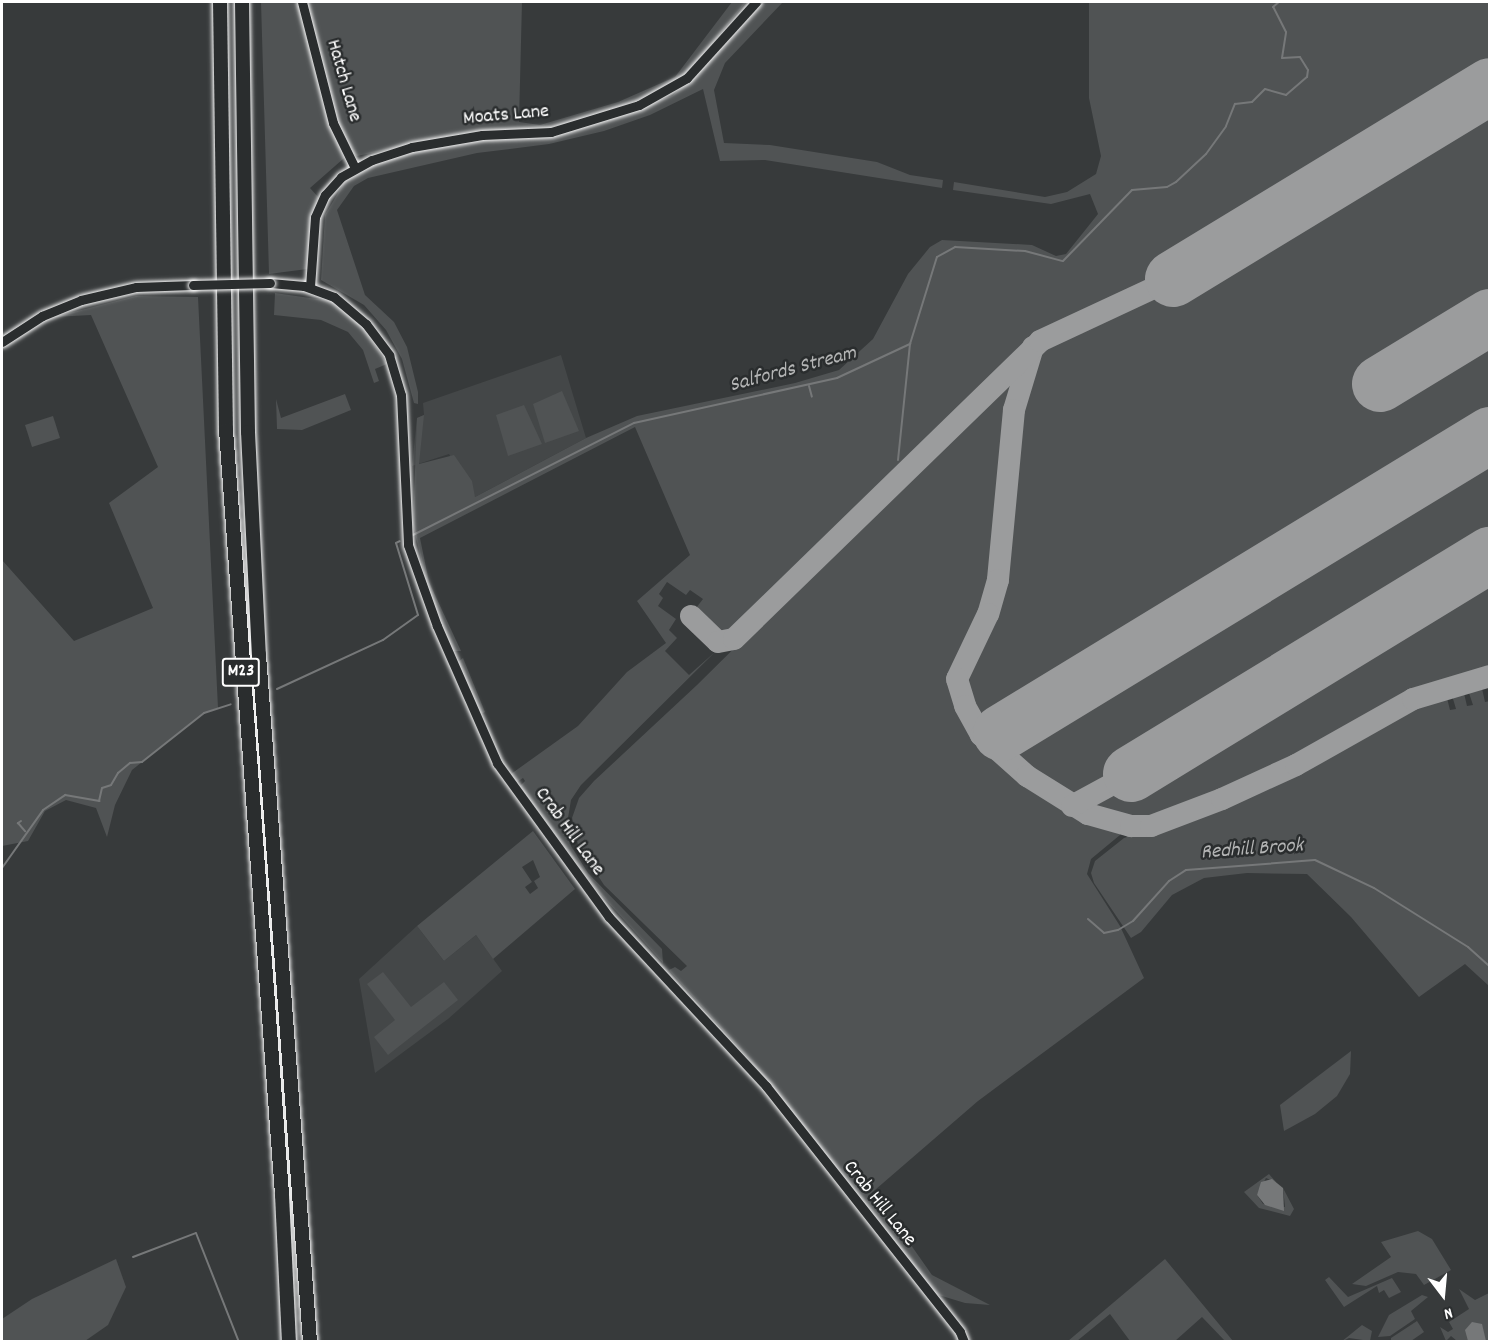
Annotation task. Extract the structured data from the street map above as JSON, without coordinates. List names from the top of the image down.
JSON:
{
  "streets": {
    "highway": ["M23"],
    "street": ["Hatch Lane", "Moats Lane", "Crab Hill Lane"]
  },
  "crossings": [
    ["Hatch Lane", "Moats Lane"],
    ["Moats Lane", "Crab Hill Lane"]
  ],
  "water": ["Salfords Stream", "Redhill Brook"],
  "north": "bottom"
}
